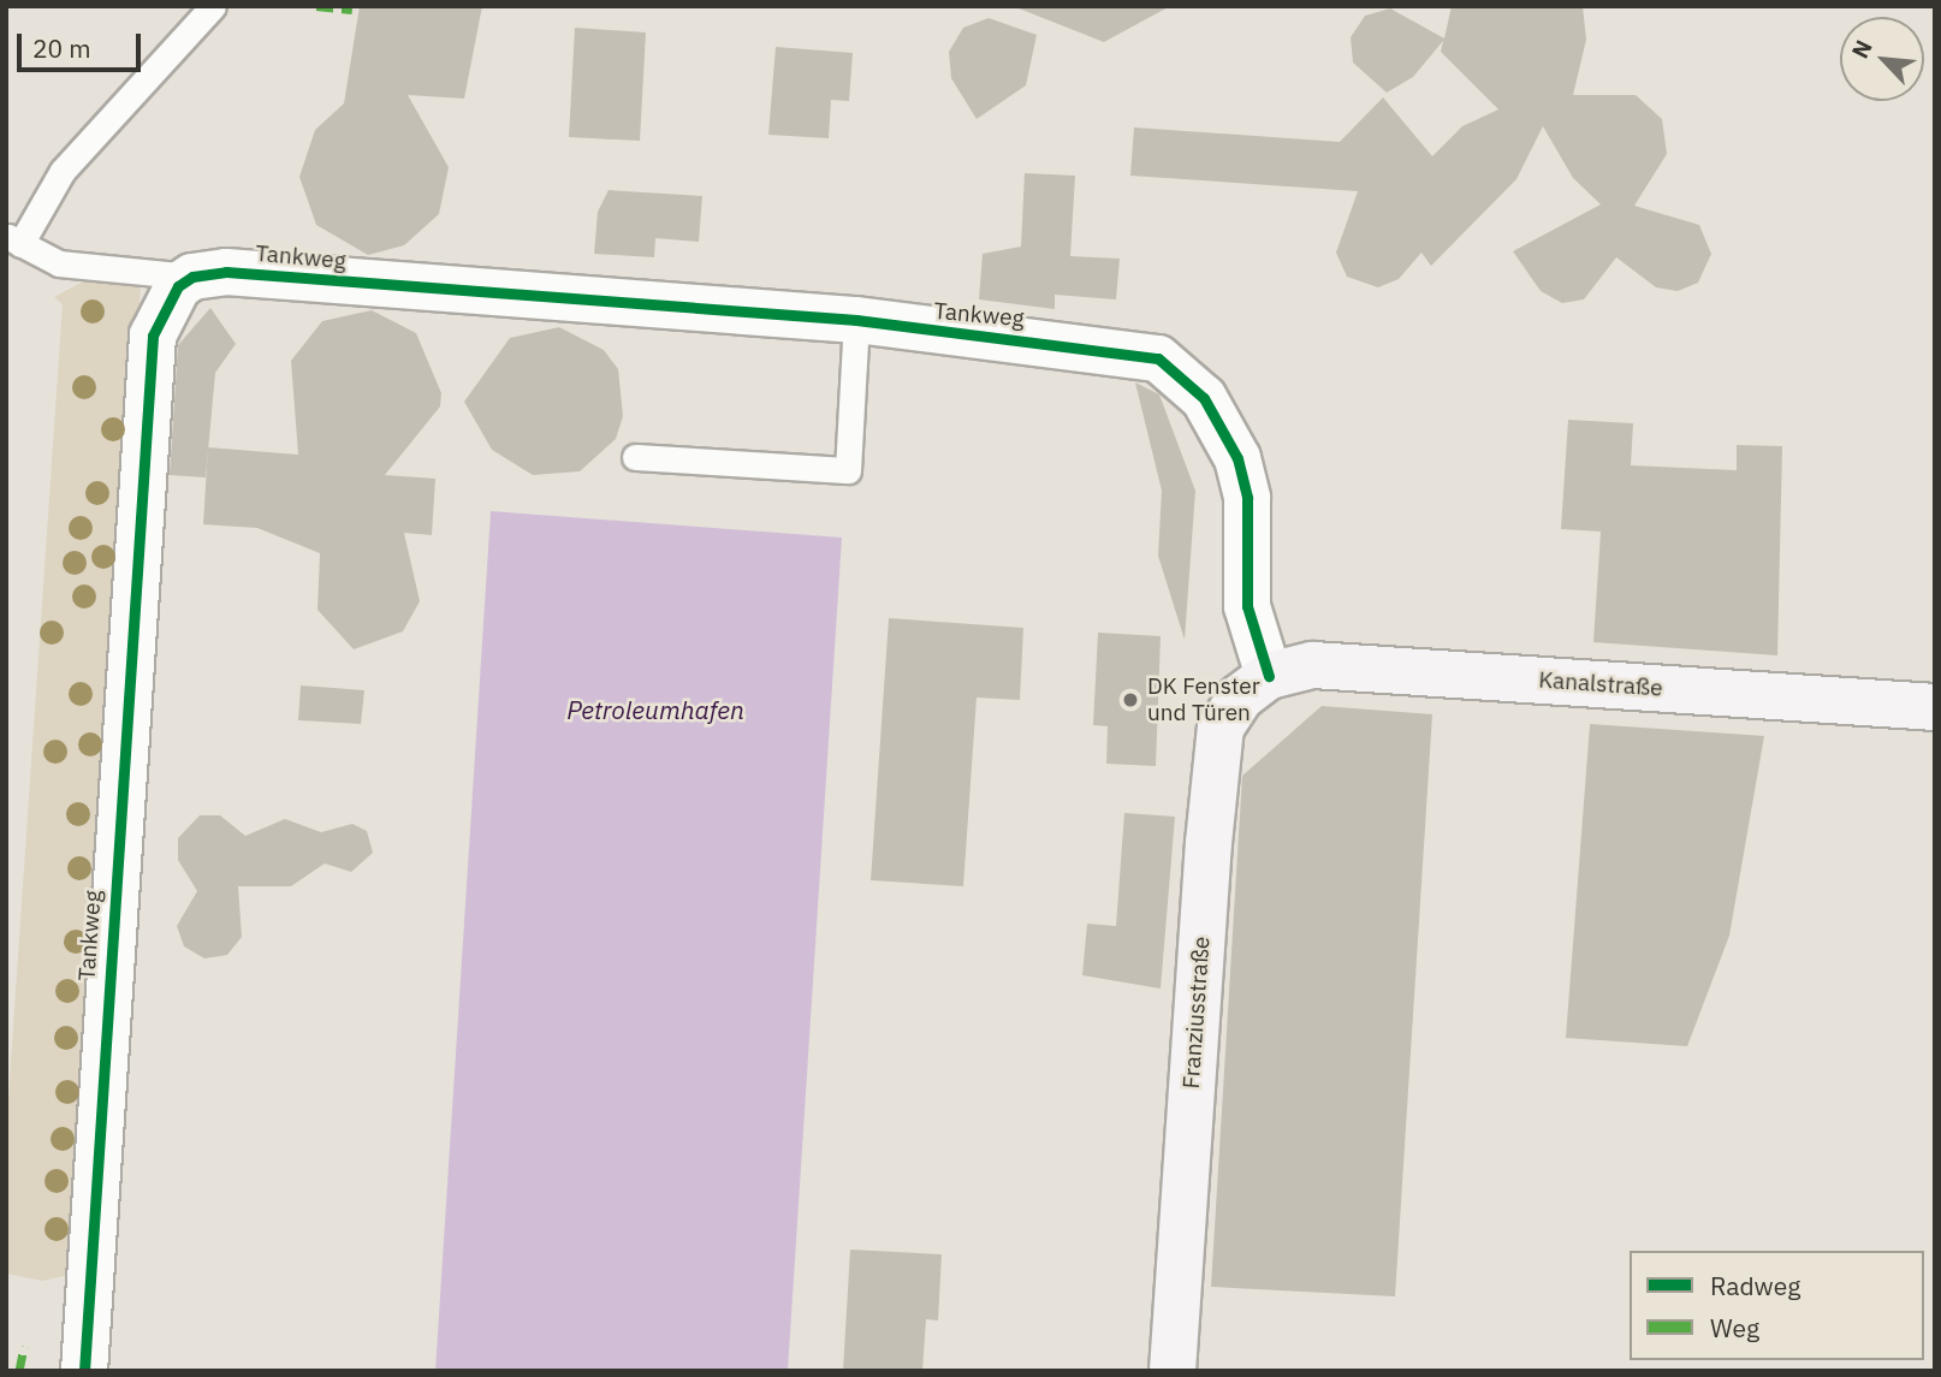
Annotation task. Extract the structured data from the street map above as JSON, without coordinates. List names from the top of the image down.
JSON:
{
  "streets": {
    "main road": ["Kanalstraße", "Franziusstraße"],
    "street": ["Tankweg"]
  },
  "crossings": [
    ["Tankweg", "Kanalstraße"],
    ["Tankweg", "Franziusstraße"],
    ["Kanalstraße", "Franziusstraße"]
  ],
  "water": ["Petroleumhafen"],
  "places": ["DK Fenster und Türen"],
  "legend": ["Radweg", "Weg"],
  "scale_bar": "20 m",
  "north": "top left"
}
